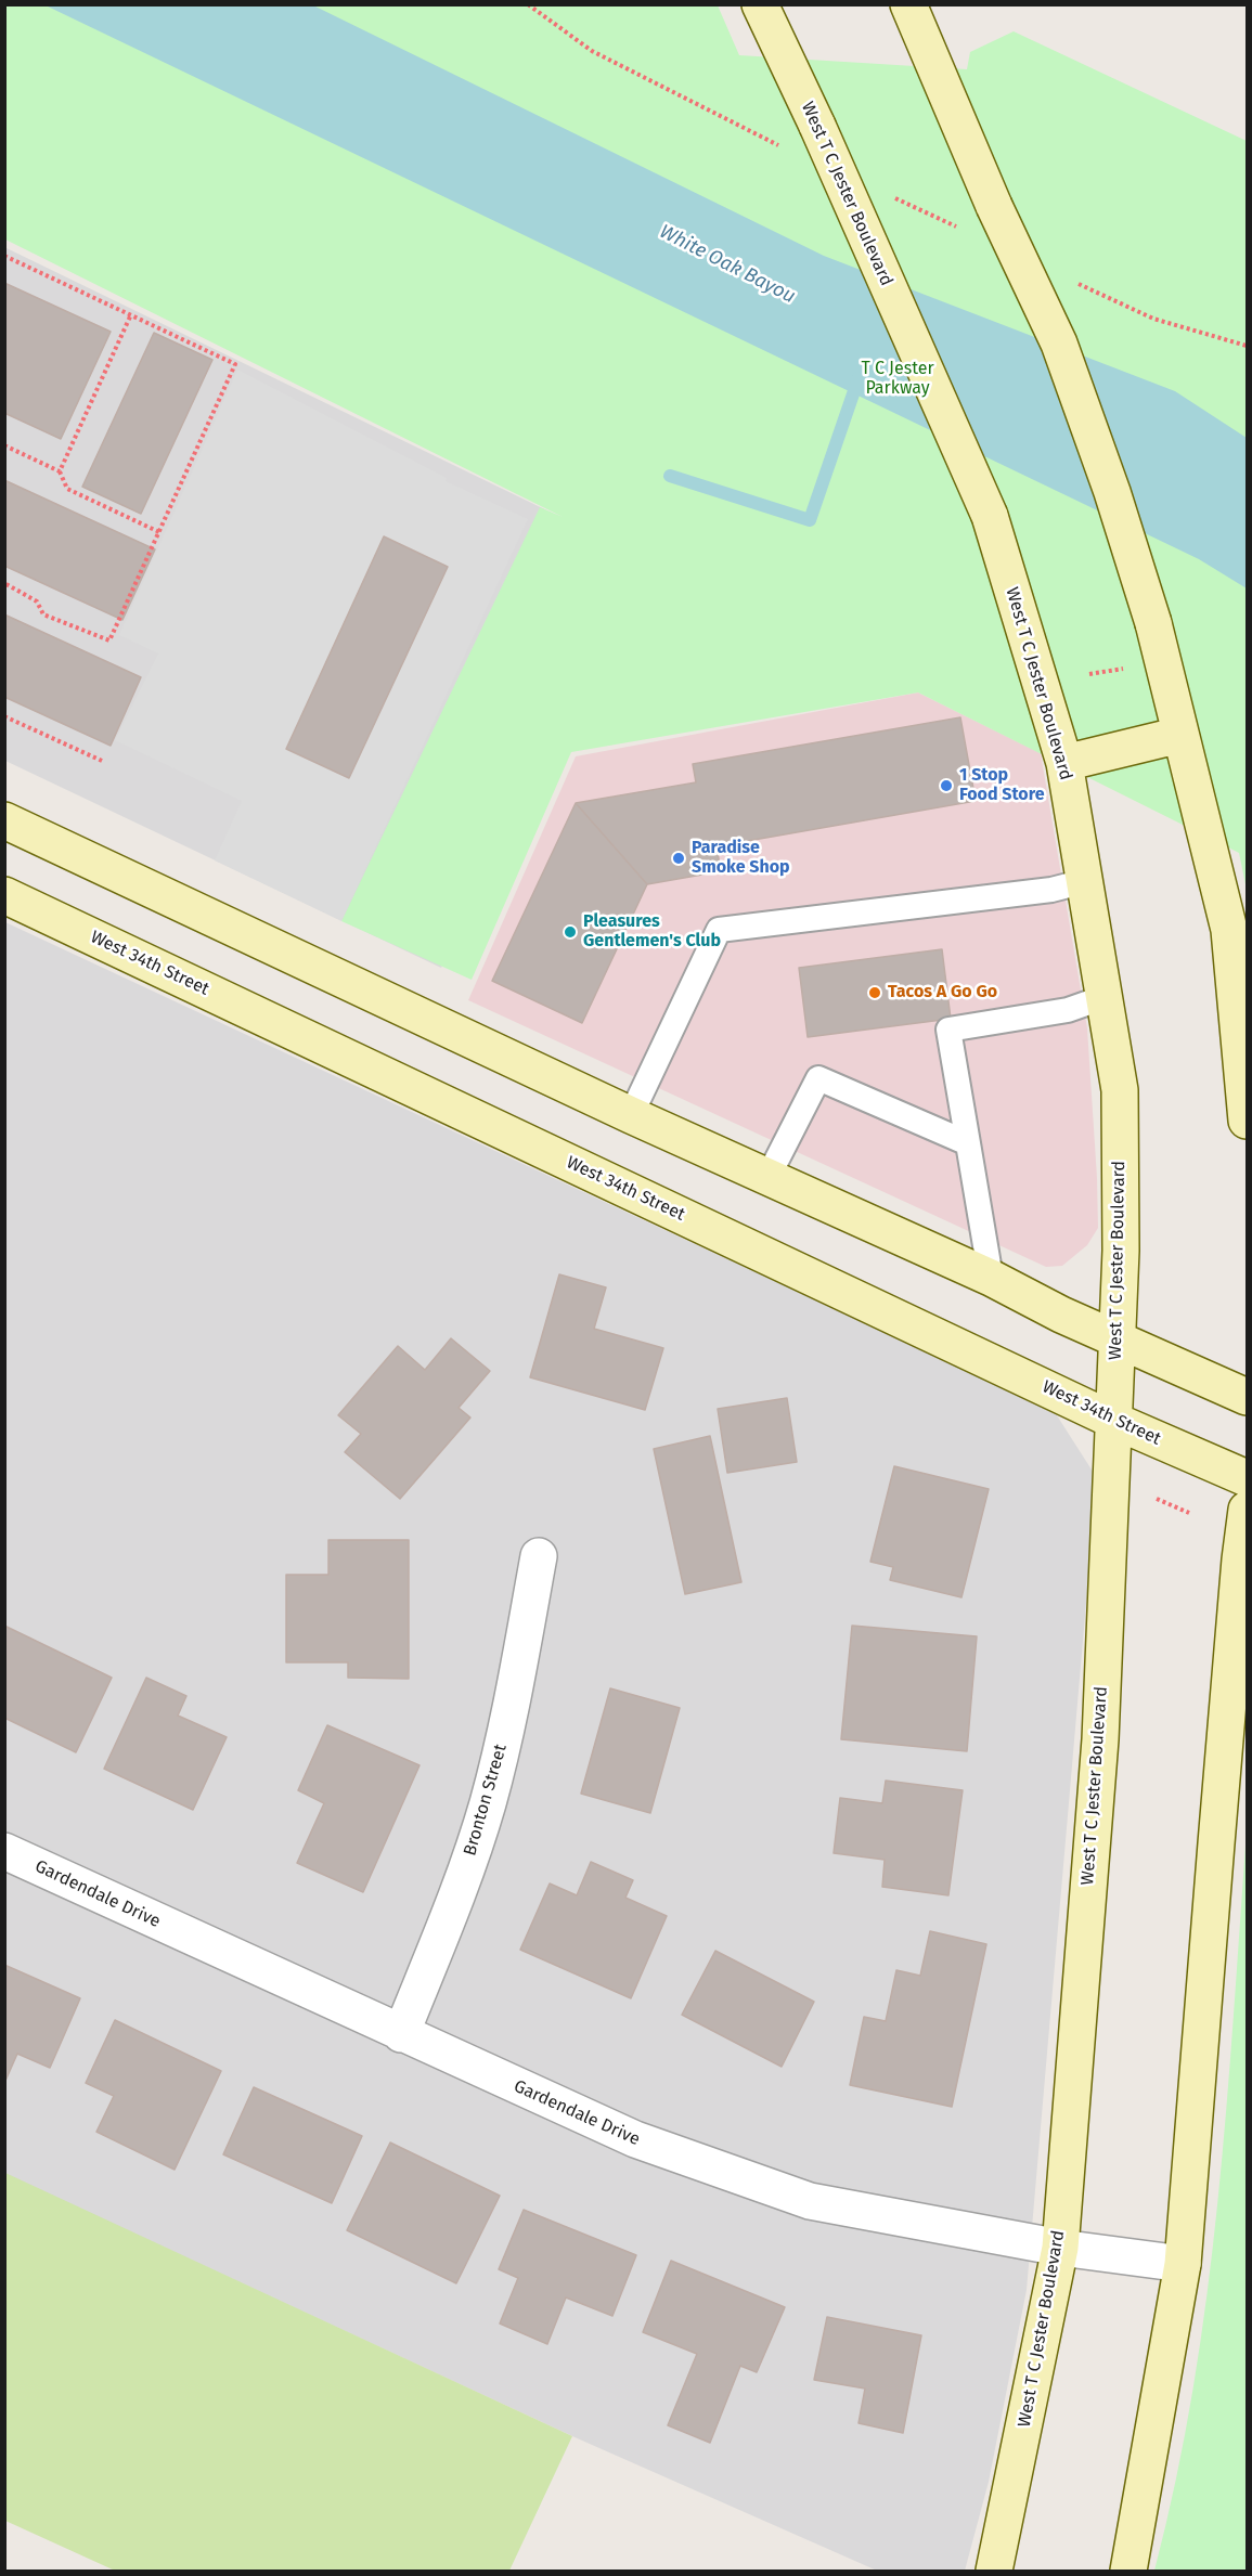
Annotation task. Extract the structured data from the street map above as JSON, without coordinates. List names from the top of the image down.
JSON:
{
  "streets": {
    "main road": ["West T C Jester Boulevard", "West 34th Street"],
    "street": ["Bronton Street", "Gardendale Drive"]
  },
  "crossings": [
    ["West T C Jester Boulevard", "West 34th Street"],
    ["West T C Jester Boulevard", "Gardendale Drive"],
    ["Bronton Street", "Gardendale Drive"]
  ],
  "water": ["White Oak Bayou"],
  "parks": ["T C Jester Parkway"],
  "places": [
    "1 Stop Food Store",
    "Paradise Smoke Shop",
    "Pleasures Gentlemen's Club",
    "Tacos A Go Go"
  ]
}
